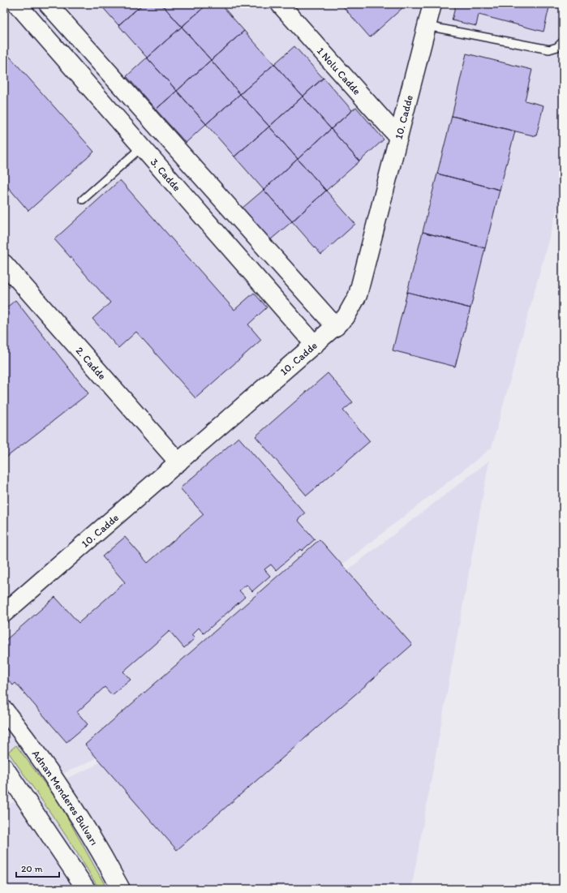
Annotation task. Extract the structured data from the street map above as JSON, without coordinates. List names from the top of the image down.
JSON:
{
  "streets": {
    "street": [
      "1 Nolu Cadde",
      "10. Cadde",
      "3. Cadde",
      "2. Cadde",
      "Adnan Menderes Bulvarı"
    ]
  },
  "crossings": [
    ["1 Nolu Cadde", "10. Cadde"],
    ["10. Cadde", "3. Cadde"],
    ["10. Cadde", "2. Cadde"]
  ],
  "scale_bar": "20 m"
}
